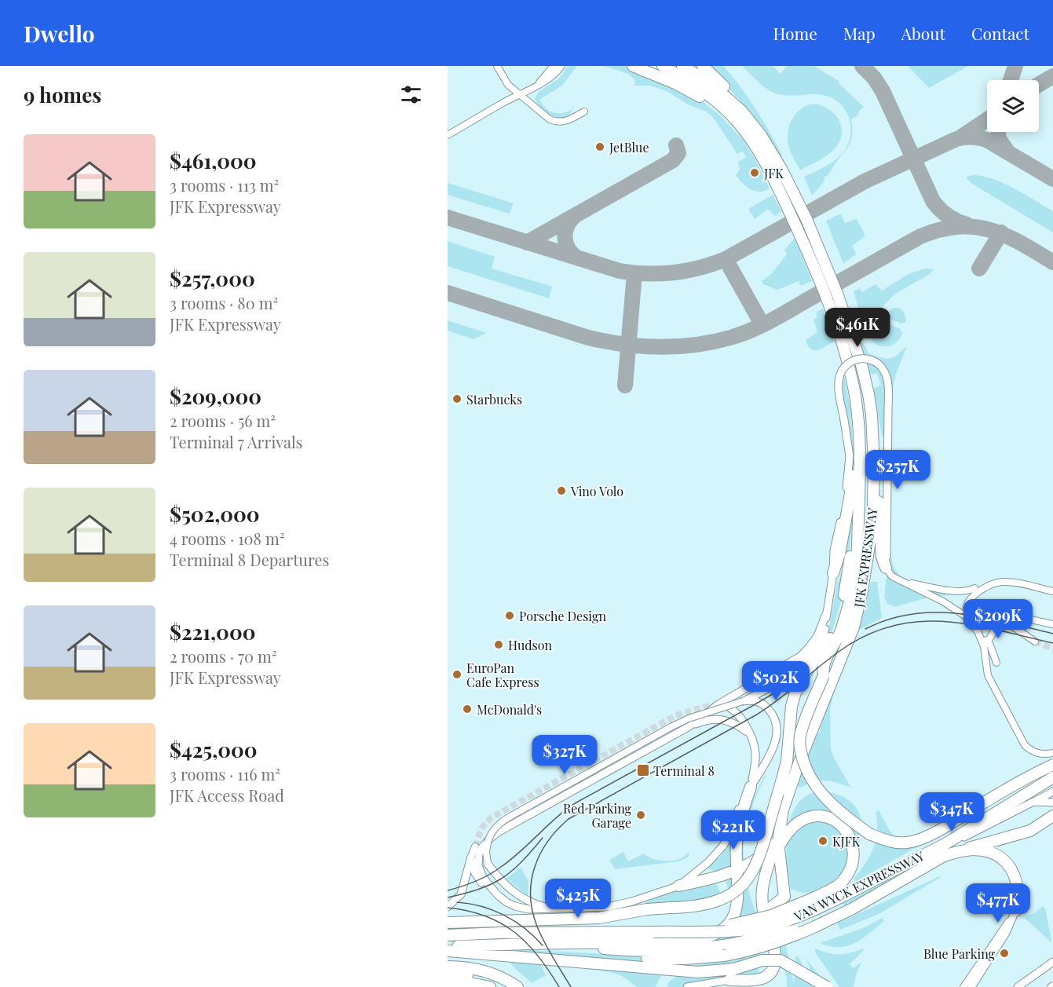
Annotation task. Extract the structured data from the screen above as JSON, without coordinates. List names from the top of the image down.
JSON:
{
  "streets": {
    "highway": ["JFK EXPRESSWAY", "VAN WYCK EXPRESSWAY"]
  },
  "places": {
    "other": [
      "JetBlue",
      "JFK",
      "Starbucks",
      "Vino Volo",
      "Porsche Design",
      "Hudson",
      "EuroPan Cafe Express",
      "McDonald's",
      "Red Parking Garage",
      "KJFK",
      "Blue Parking"
    ],
    "transit": ["Terminal 8"]
  },
  "page": {
    "header": "Dwello",
    "nav": [
      "Home",
      "Map",
      "About",
      "Contact"
    ],
    "heading": "9 homes",
    "list": [
      {
        "name": "$461,000",
        "note": "3 rooms · 113 m² · JFK Expressway"
      },
      {
        "name": "$257,000",
        "note": "3 rooms · 80 m² · JFK Expressway"
      },
      {
        "name": "$209,000",
        "note": "2 rooms · 56 m² · Terminal 7 Arrivals"
      },
      {
        "name": "$502,000",
        "note": "4 rooms · 108 m² · Terminal 8 Departures"
      },
      {
        "name": "$221,000",
        "note": "2 rooms · 70 m² · JFK Expressway"
      },
      {
        "name": "$425,000",
        "note": "3 rooms · 116 m² · JFK Access Road"
      }
    ],
    "price": [
      "$461K",
      "$257K",
      "$209K",
      "$502K",
      "$327K",
      "$347K",
      "$221K",
      "$425K",
      "$477K"
    ]
  }
}
